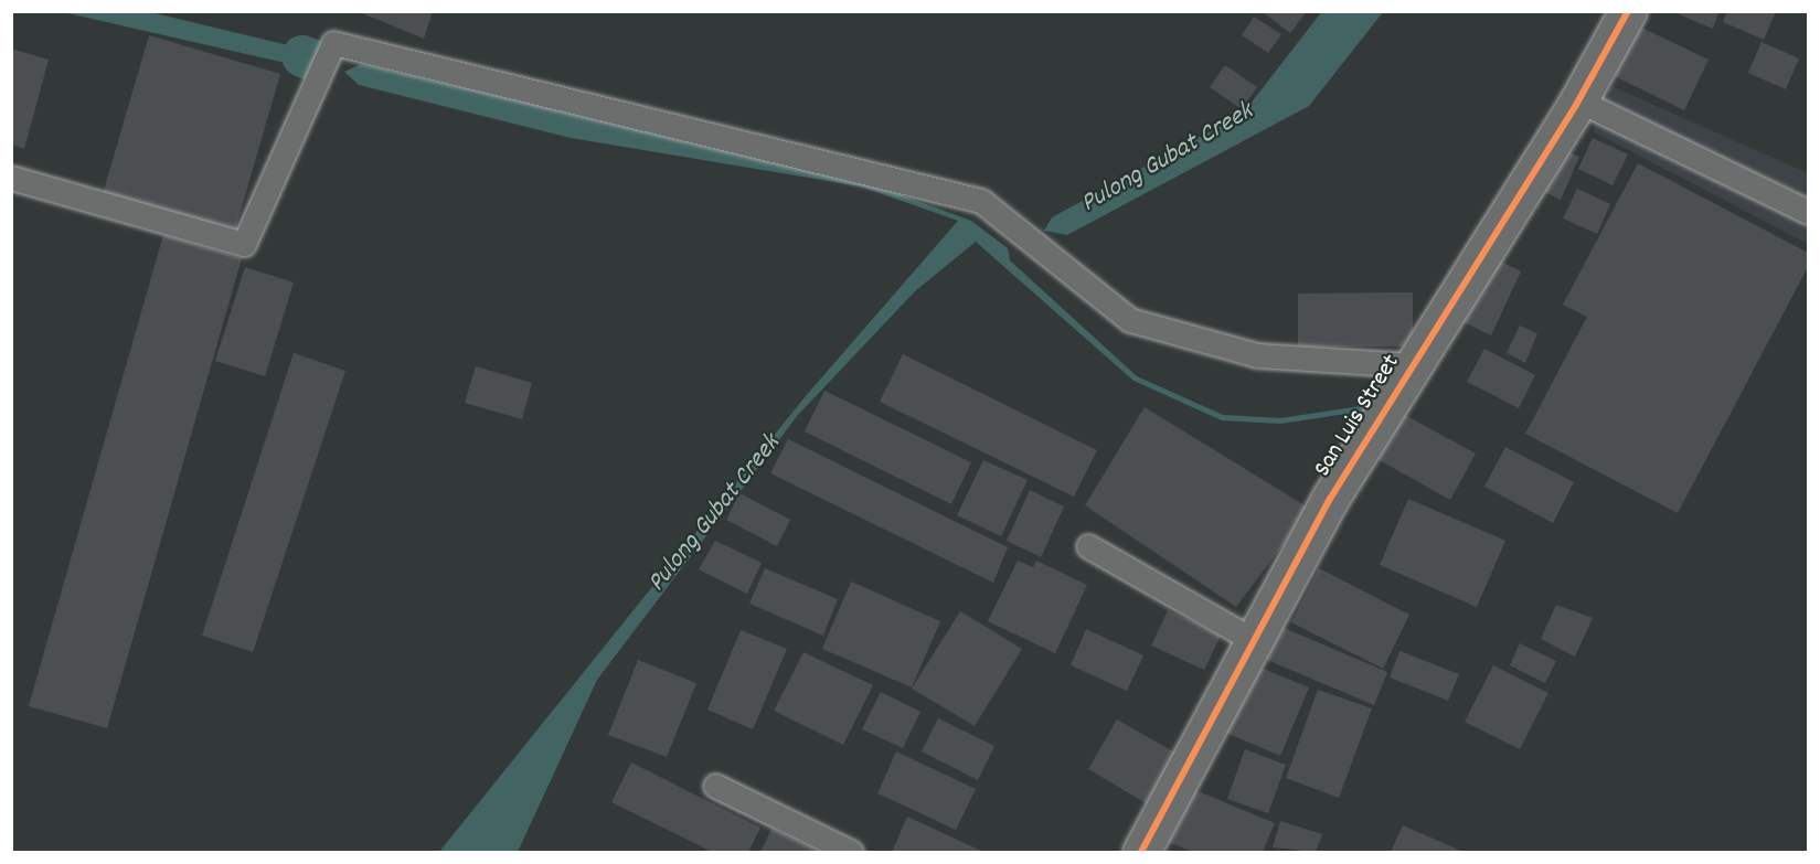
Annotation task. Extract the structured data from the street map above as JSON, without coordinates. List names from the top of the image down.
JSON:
{
  "streets": {
    "street": ["San Luis Street"]
  },
  "water": ["Pulong Gubat Creek"]
}
